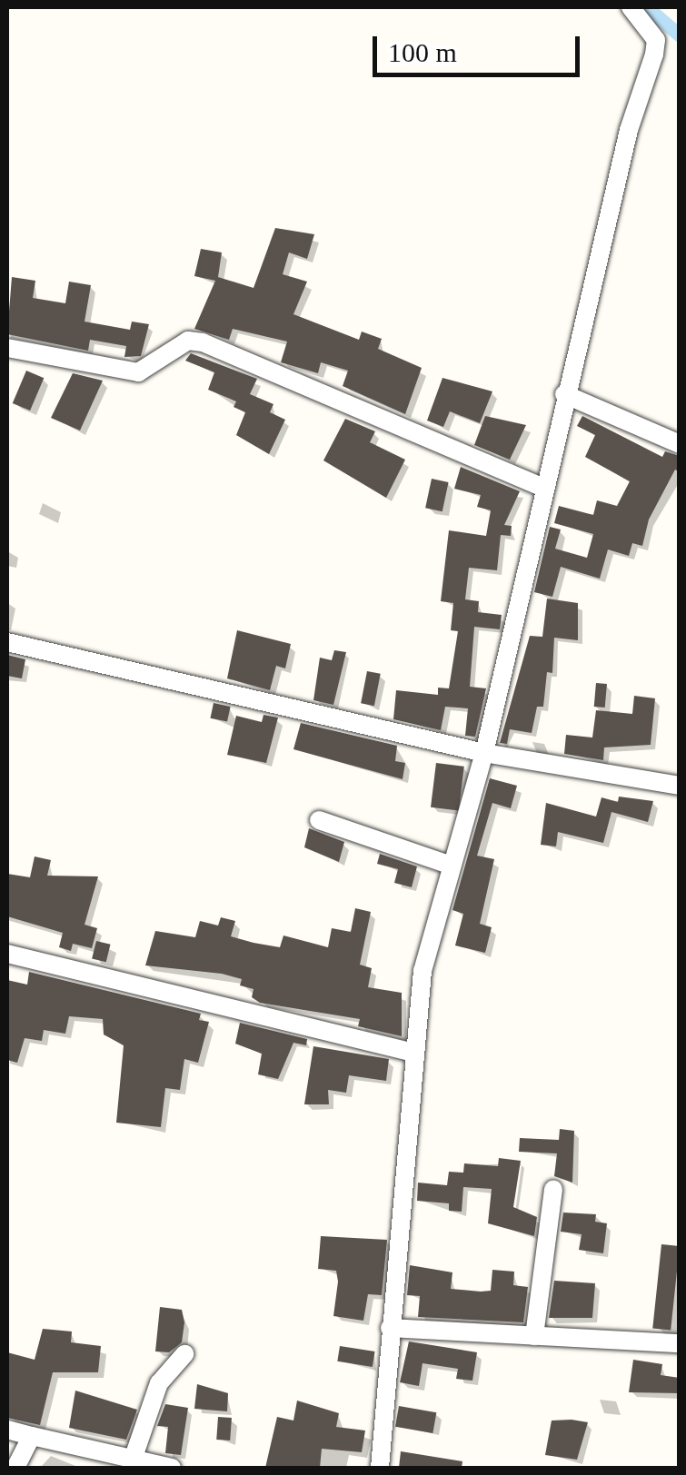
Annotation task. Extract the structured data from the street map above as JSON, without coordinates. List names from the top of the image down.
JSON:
{
  "scale_bar": "100 m"
}
